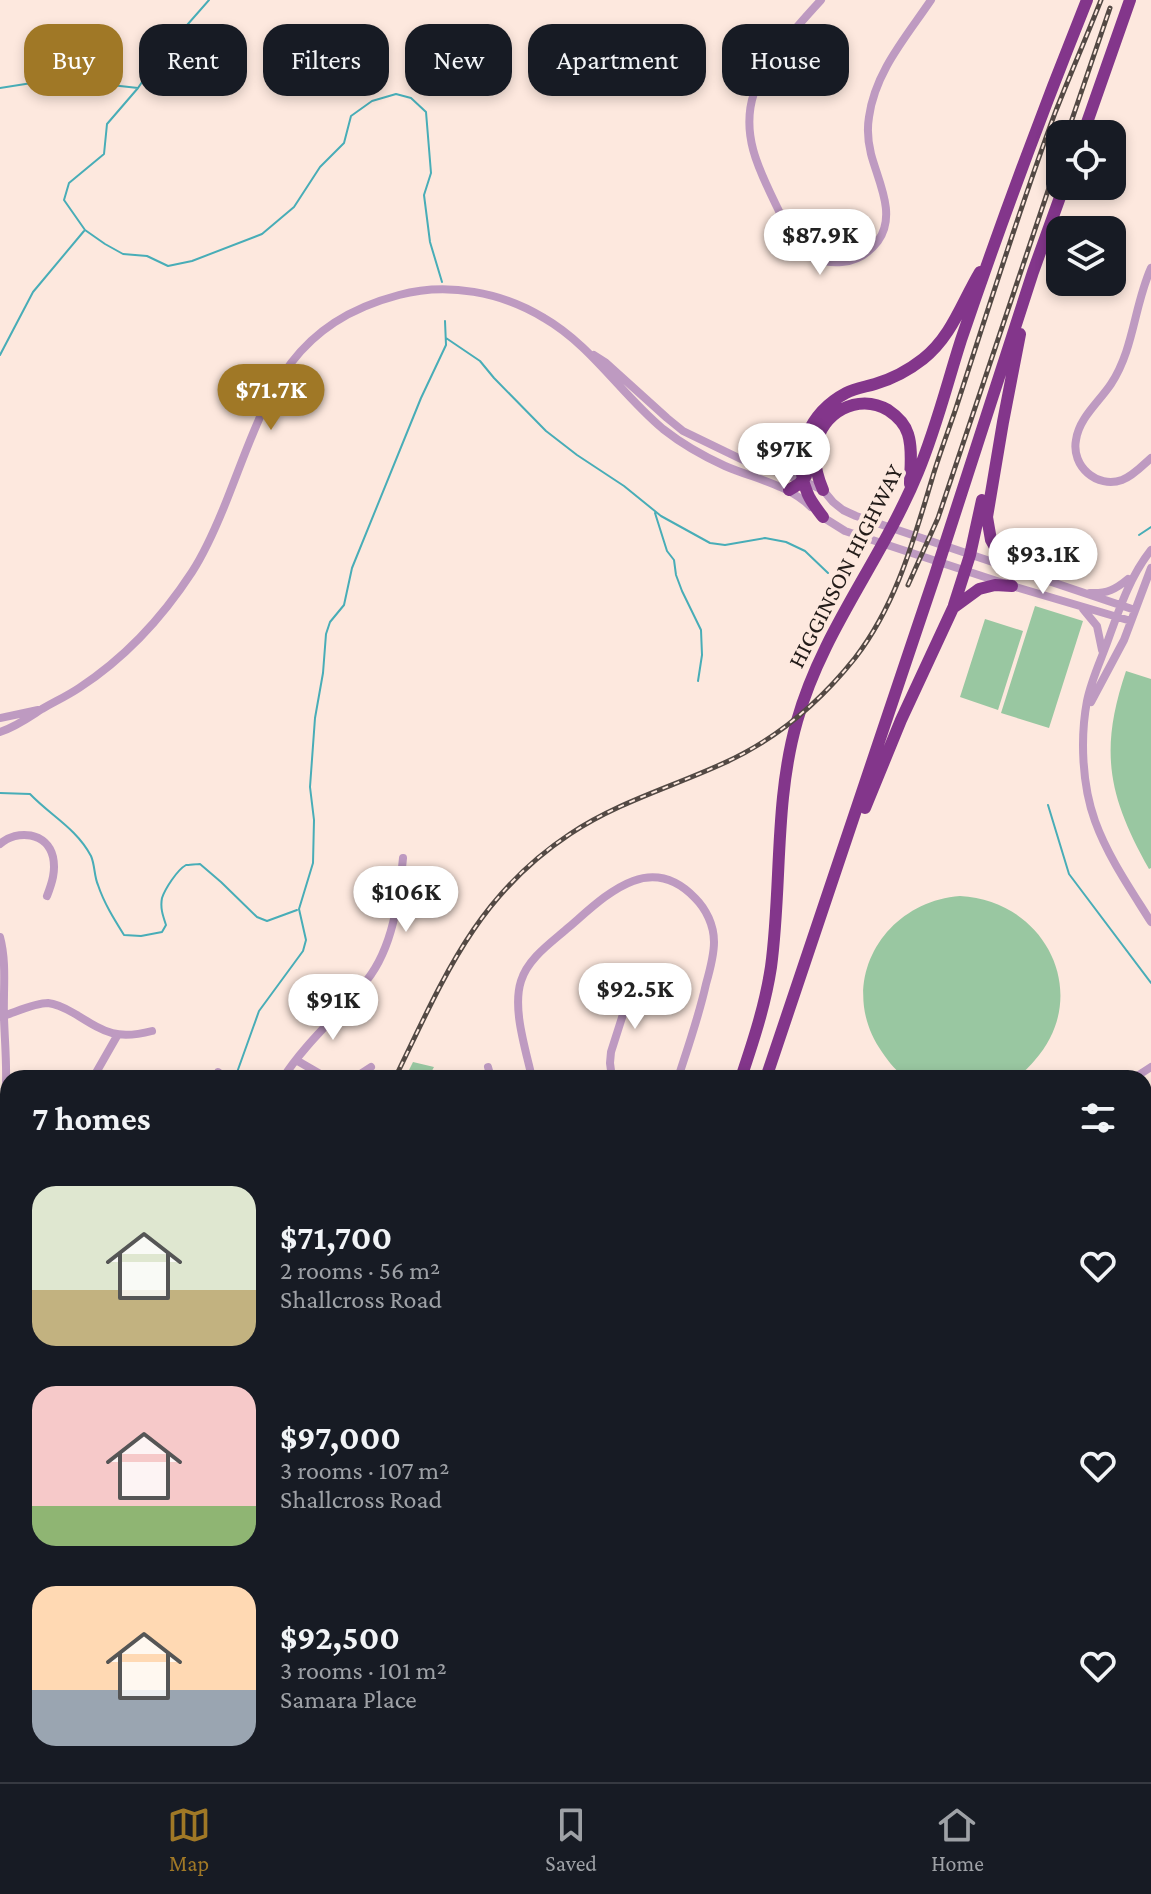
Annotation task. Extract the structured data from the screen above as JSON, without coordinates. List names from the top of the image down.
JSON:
{
  "streets": {
    "highway": ["HIGGINSON HIGHWAY"]
  },
  "page": {
    "chip": [
      "Buy",
      "Rent",
      "Filters",
      "New",
      "Apartment",
      "House"
    ],
    "price": [
      "$87.9K",
      "$71.7K",
      "$97K",
      "$93.1K",
      "$106K",
      "$92.5K",
      "$91K"
    ],
    "heading": "7 homes",
    "list": [
      {
        "name": "$71,700",
        "note": "2 rooms · 56 m² · Shallcross Road"
      },
      {
        "name": "$97,000",
        "note": "3 rooms · 107 m² · Shallcross Road"
      },
      {
        "name": "$92,500",
        "note": "3 rooms · 101 m² · Samara Place"
      }
    ],
    "tabs": ["Map", "Saved", "Home"]
  }
}
